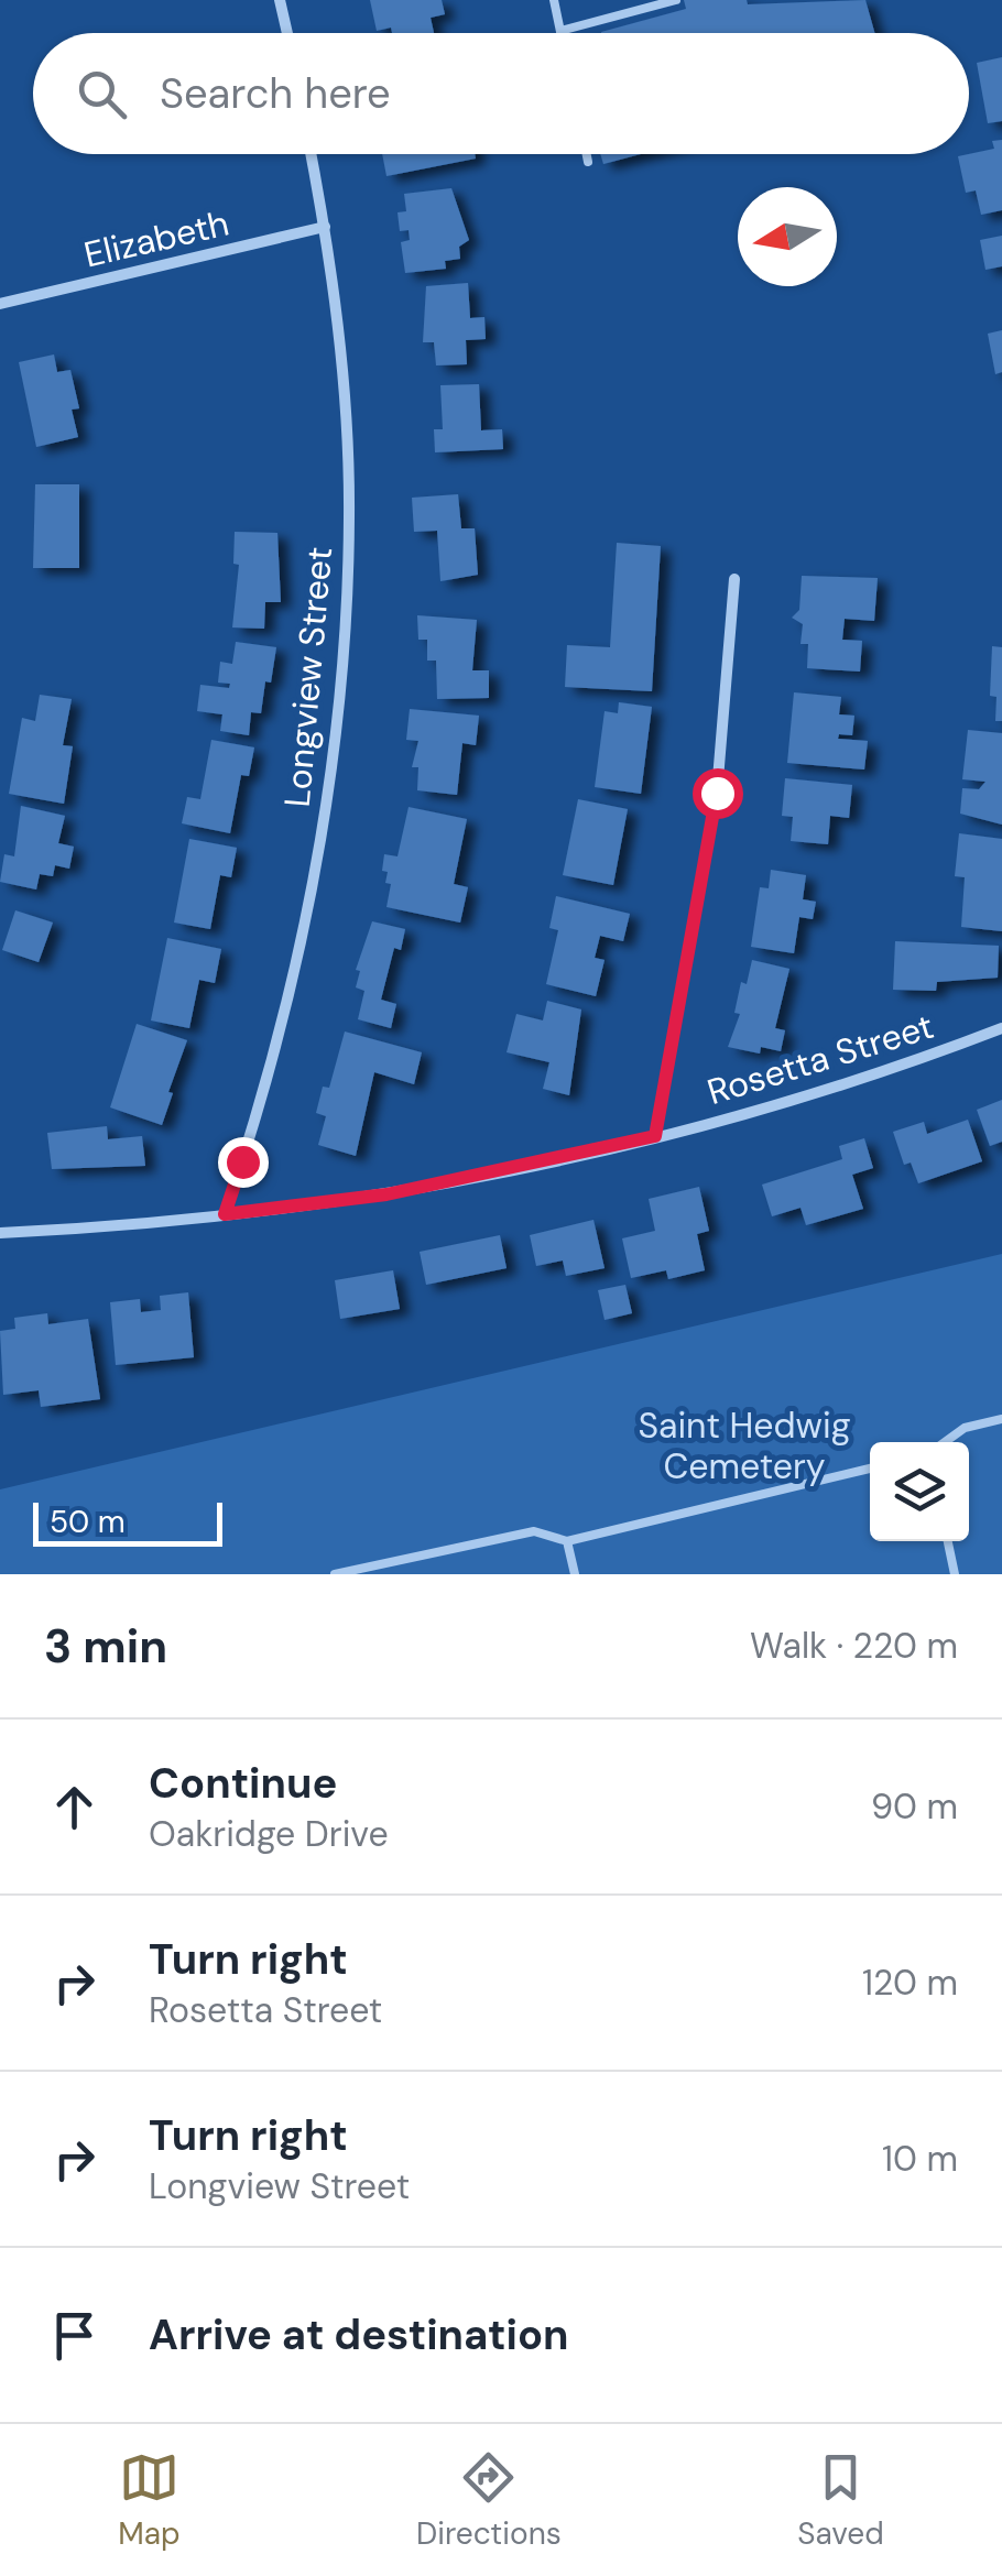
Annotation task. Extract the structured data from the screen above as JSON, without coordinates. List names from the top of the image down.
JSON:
{
  "streets": {
    "street": ["Elizabeth", "Longview Street", "Rosetta Street"]
  },
  "crossings": [
    ["Elizabeth", "Longview Street"],
    ["Longview Street", "Rosetta Street"]
  ],
  "parks": ["Saint Hedwig Cemetery"],
  "scale_bar": "50 m",
  "north": "left",
  "page": {
    "search": "Search here",
    "scale": "50 m",
    "heading": ["3 min", "Walk · 220 m"],
    "list": [
      ["Continue", "Oakridge Drive", "90 m"],
      ["Turn right", "Rosetta Street", "120 m"],
      ["Turn right", "Longview Street", "10 m"],
      "Arrive at destination"
    ],
    "nav": ["Map", "Directions", "Saved"]
  }
}
